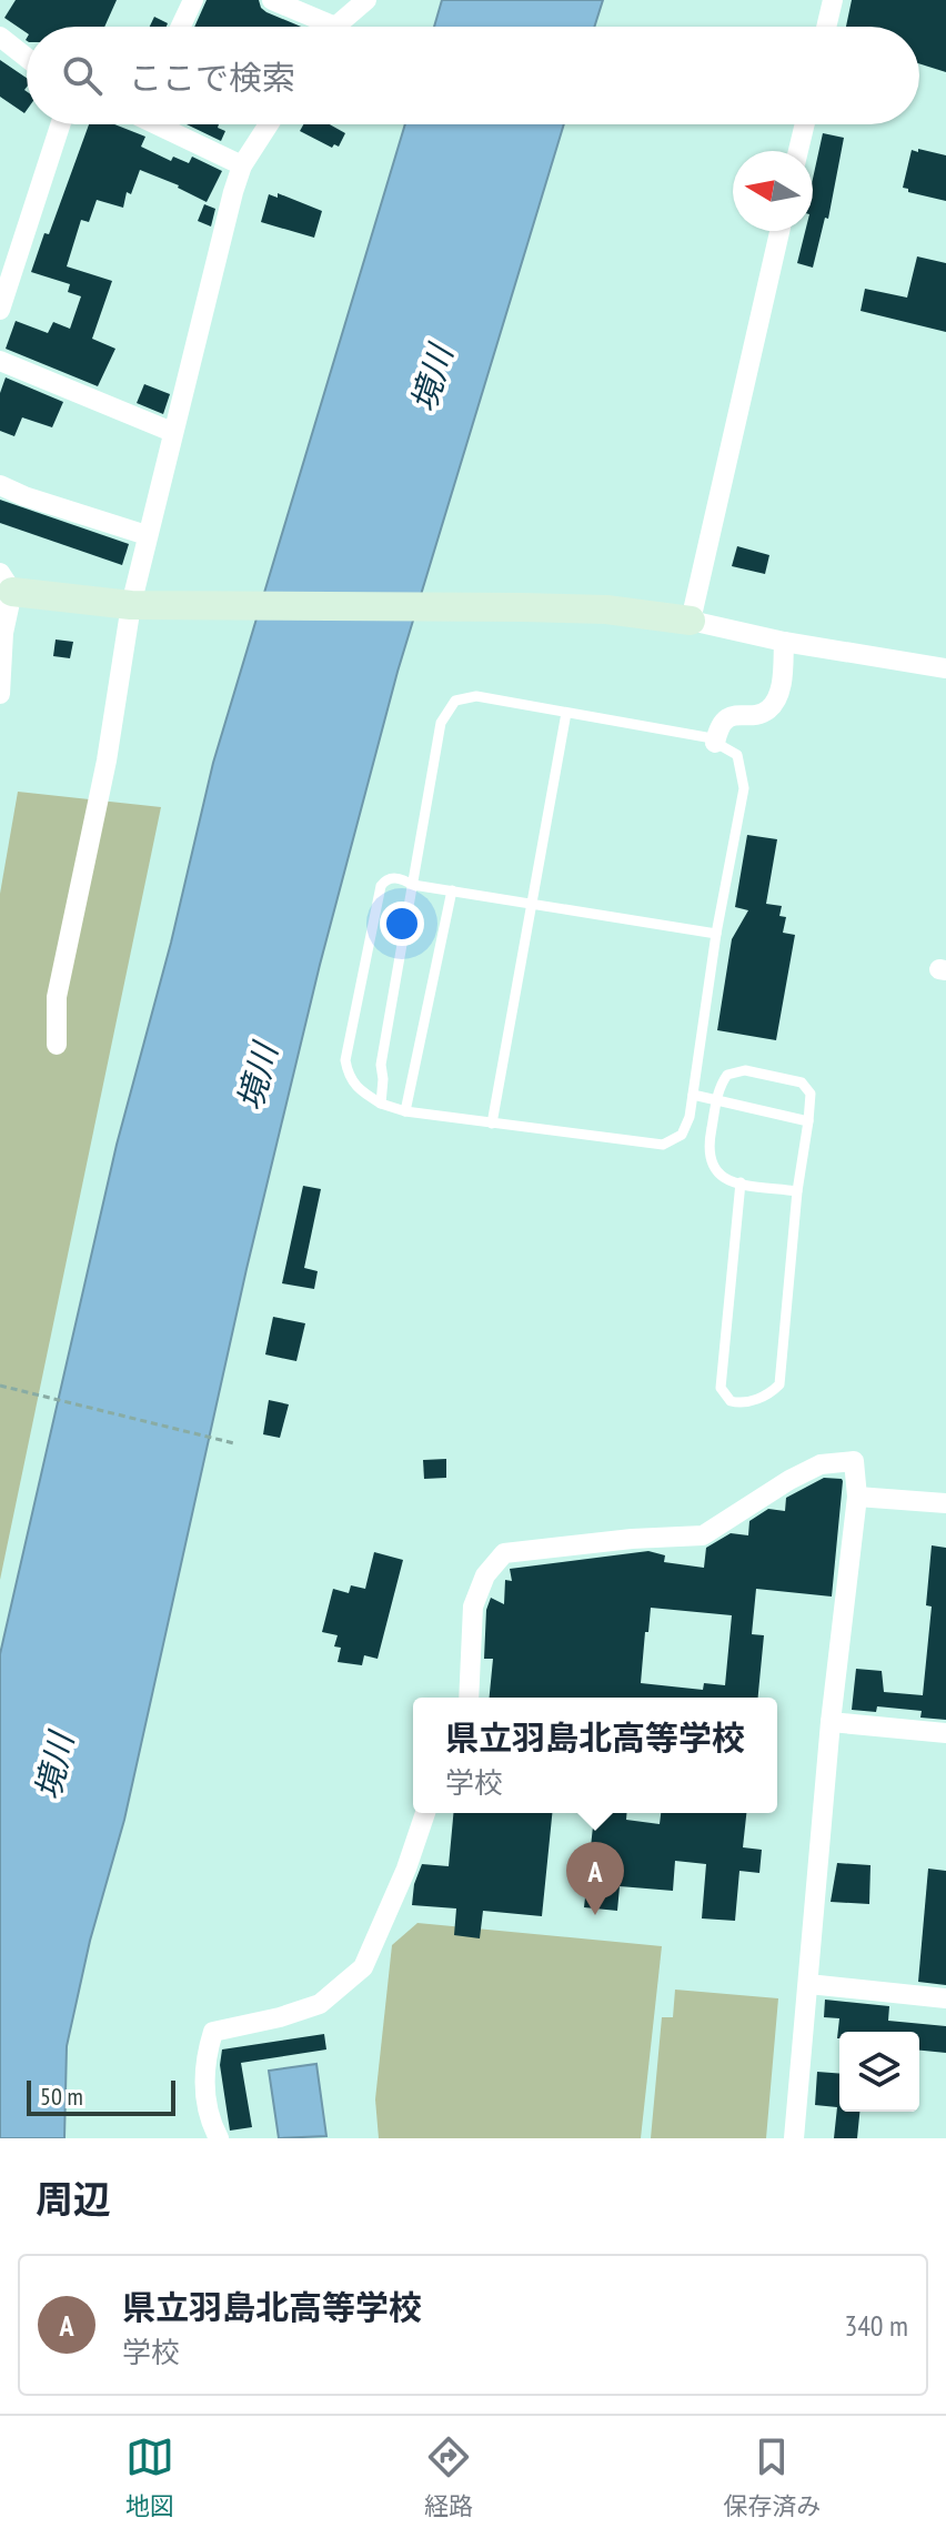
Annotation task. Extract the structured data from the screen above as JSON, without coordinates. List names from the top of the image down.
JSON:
{
  "water": ["境川"],
  "scale_bar": "50 m",
  "north": "left",
  "page": {
    "search": "ここで検索",
    "popup": ["県立羽島北高等学校", "学校"],
    "pins": "A",
    "scale": "50 m",
    "heading": "周辺",
    "list": [
      {
        "mark": "A",
        "name": "県立羽島北高等学校",
        "note": "学校",
        "value": "340 m"
      }
    ],
    "nav": ["地図", "経路", "保存済み"]
  }
}
